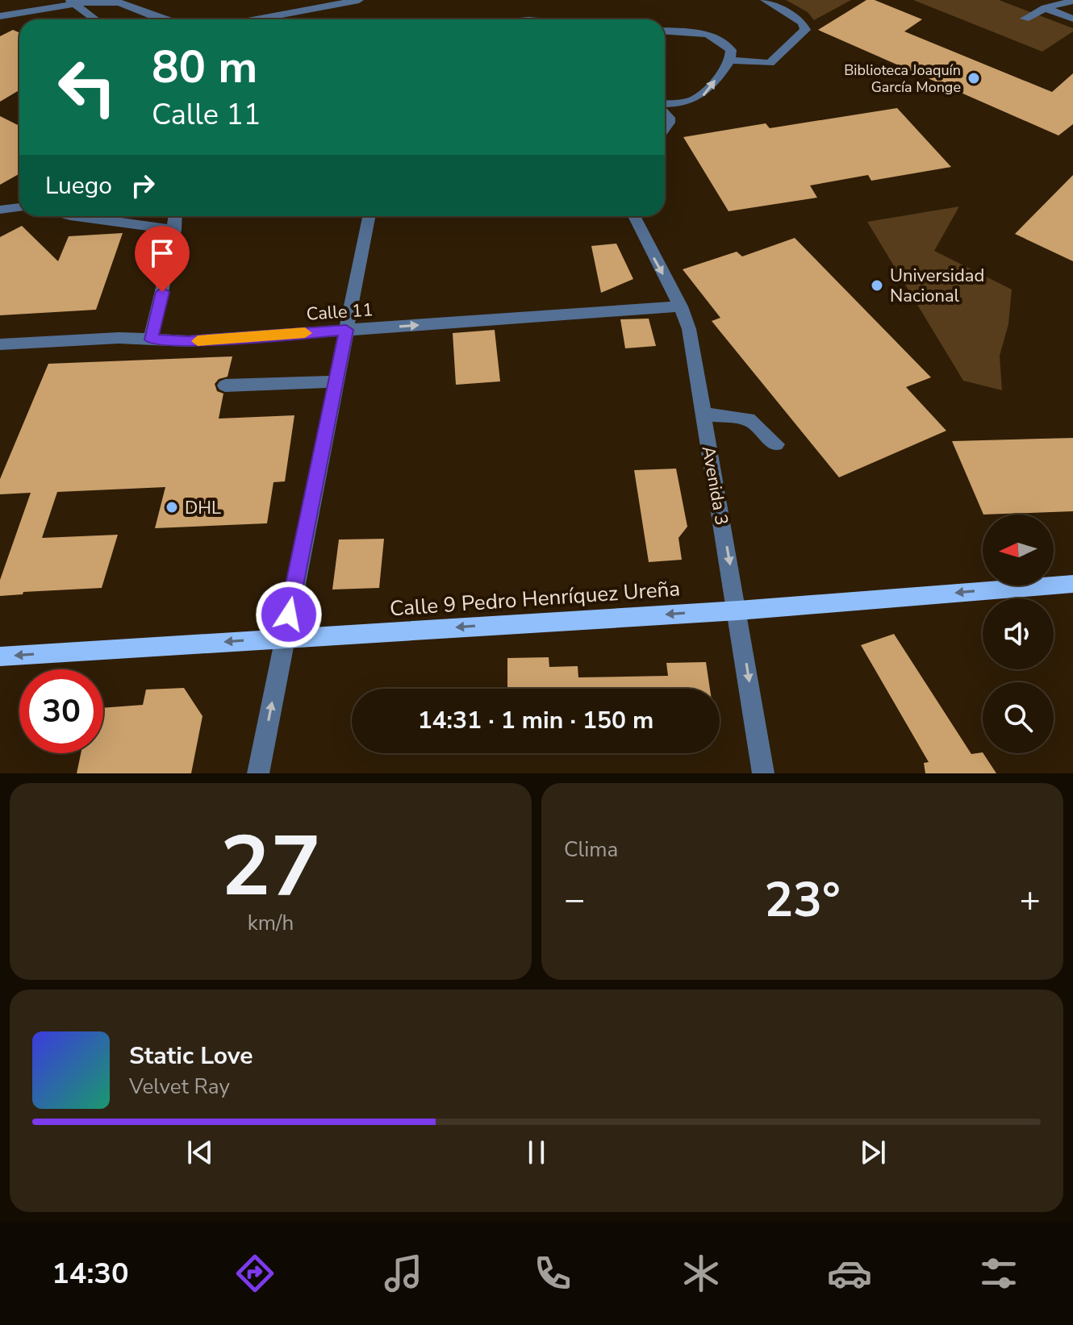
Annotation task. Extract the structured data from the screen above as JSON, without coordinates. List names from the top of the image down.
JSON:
{
  "streets": {
    "main road": ["Calle 9 Pedro Henríquez Ureña"],
    "street": ["Calle 11", "Avenida 3"]
  },
  "crossings": [
    ["Calle 11", "Avenida 3"],
    ["Avenida 3", "Calle 9 Pedro Henríquez Ureña"]
  ],
  "one_way": ["Calle 11", "Avenida 3", "Calle 9 Pedro Henríquez Ureña"],
  "places": ["Biblioteca Joaquín García Monge", "Universidad Nacional", "DHL"],
  "north": "left",
  "page": {
    "turn": ["80 m", "Calle 11"],
    "then": "Luego",
    "limit": "30",
    "trip": "14:31 · 1 min · 150 m",
    "tile": [
      ["27", "km/h"],
      "Clima"
    ],
    "heat": ["−", "23°", "+"],
    "song": ["Static Love", "Velvet Ray"],
    "tabs": "14:30"
  }
}
